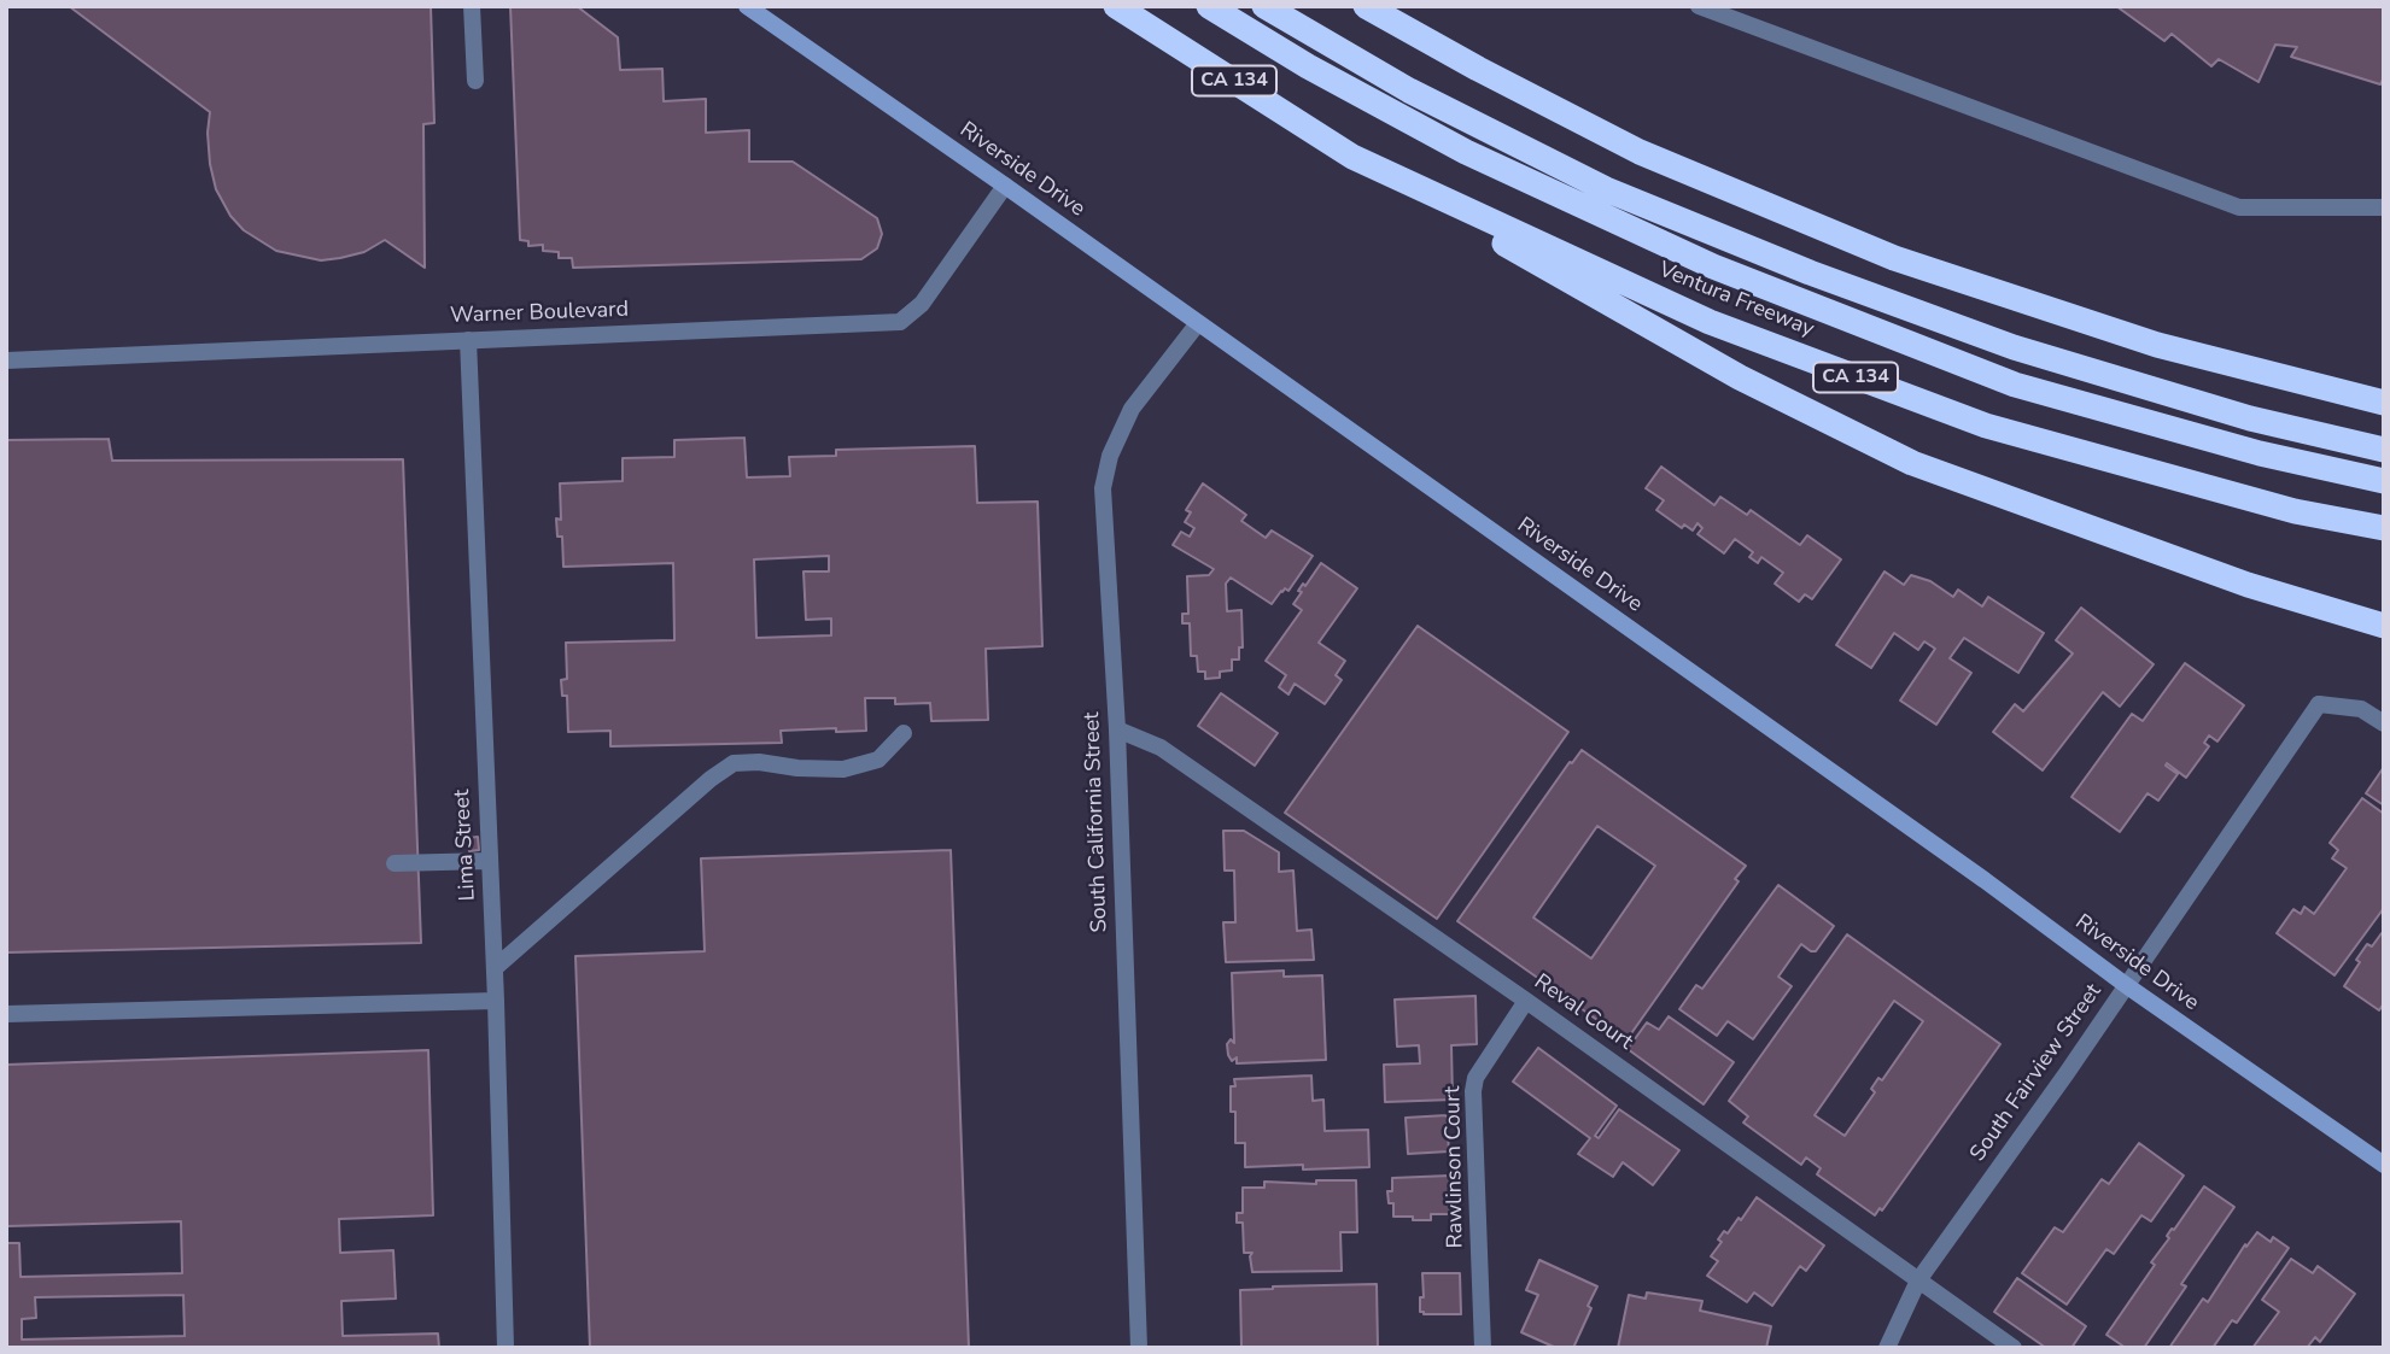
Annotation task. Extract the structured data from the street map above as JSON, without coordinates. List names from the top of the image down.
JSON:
{
  "streets": {
    "highway": ["CA 134", "Ventura Freeway"],
    "main road": ["Riverside Drive"],
    "street": [
      "Warner Boulevard",
      "South California Street",
      "Lima Street",
      "Reval Court",
      "South Fairview Street",
      "Rawlinson Court"
    ]
  },
  "crossings": [
    ["Riverside Drive", "Warner Boulevard"],
    ["Riverside Drive", "South California Street"],
    ["Riverside Drive", "South Fairview Street"],
    ["Warner Boulevard", "Lima Street"],
    ["South California Street", "Reval Court"],
    ["Reval Court", "South Fairview Street"],
    ["Reval Court", "Rawlinson Court"]
  ]
}
